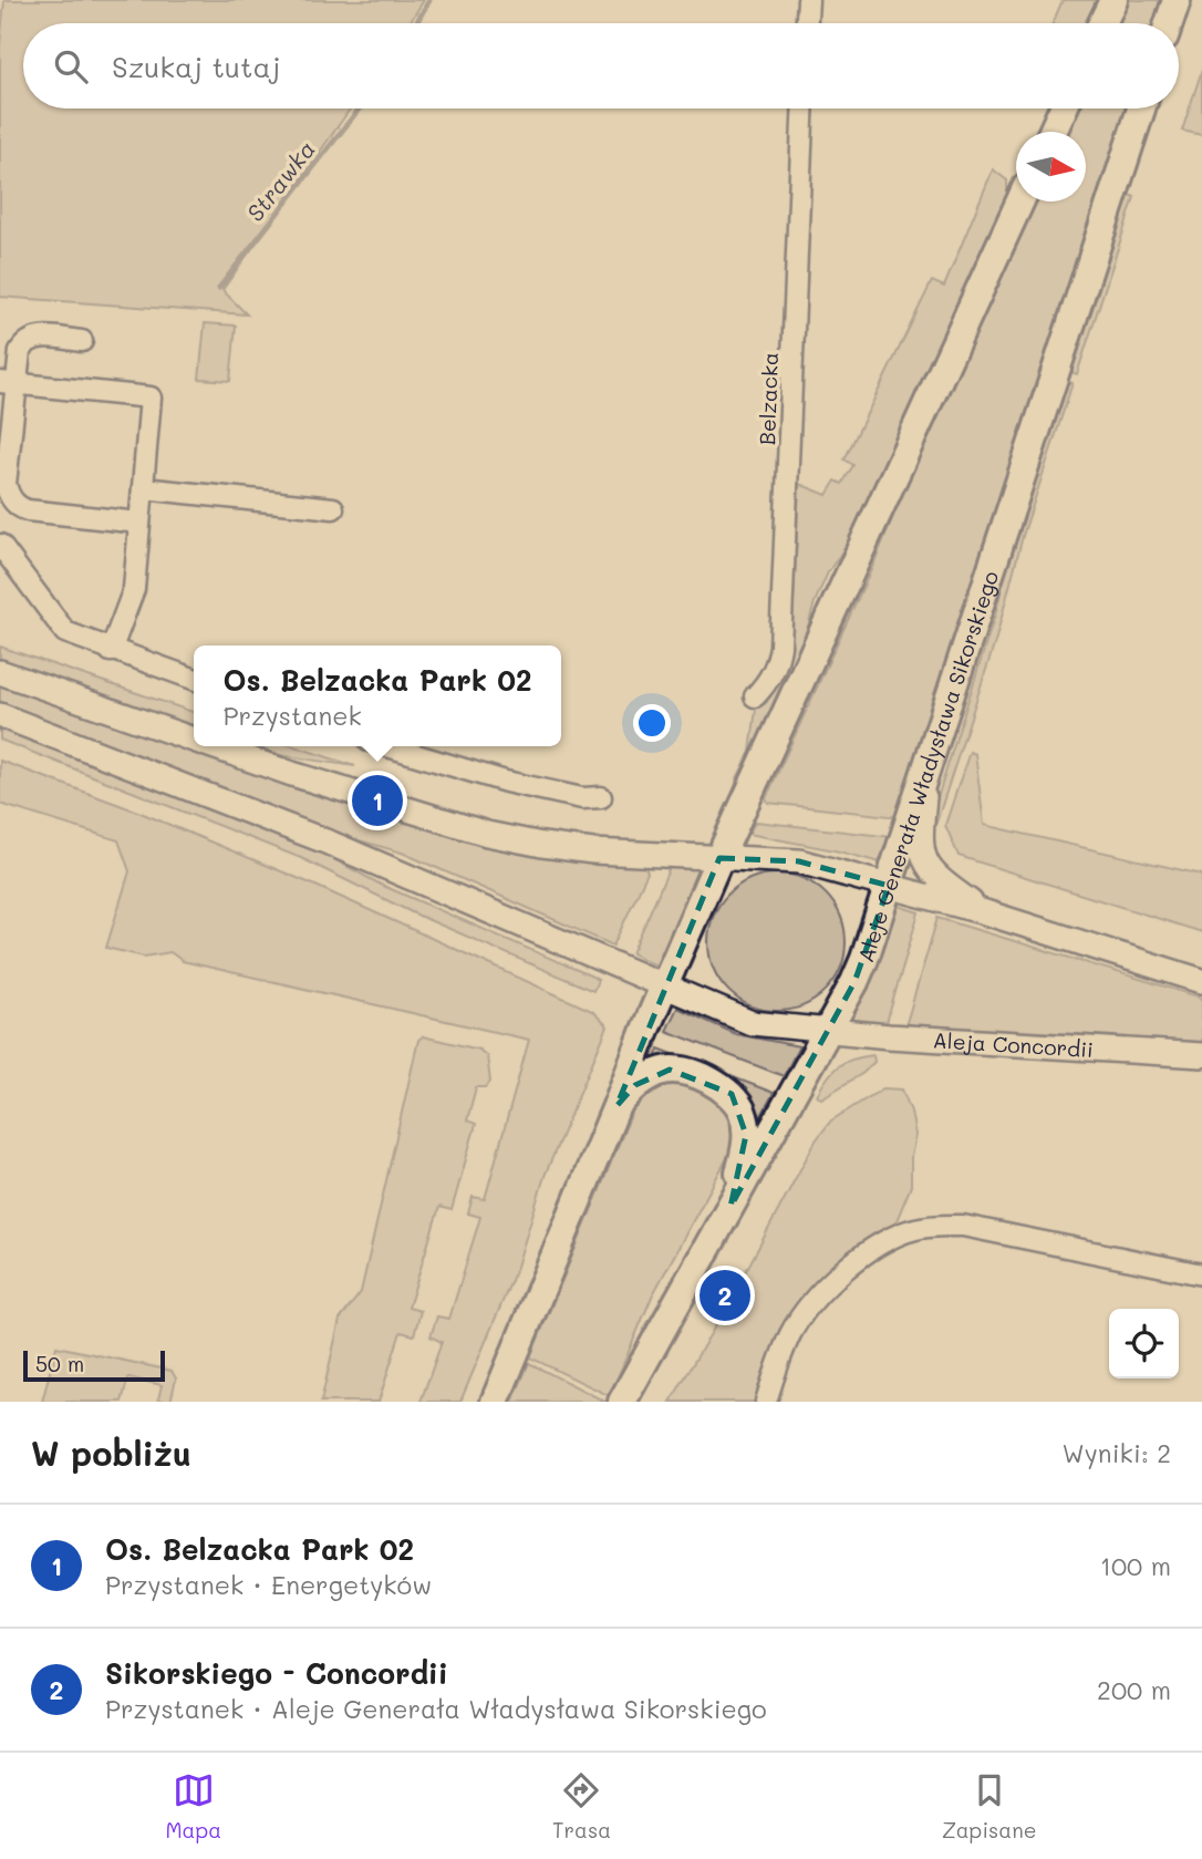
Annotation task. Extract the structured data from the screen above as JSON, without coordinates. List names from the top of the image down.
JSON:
{
  "streets": {
    "main road": ["Aleje Generała Władysława Sikorskiego"],
    "street": ["Belzacka", "Aleja Concordii"]
  },
  "crossings": [
    ["Aleje Generała Władysława Sikorskiego", "Aleja Concordii"]
  ],
  "water": ["Strawka"],
  "scale_bar": "50 m",
  "north": "right",
  "page": {
    "search": "Szukaj tutaj",
    "popup": ["Os. Belzacka Park 02", "Przystanek"],
    "pins": ["1", "2"],
    "scale": "50 m",
    "heading": ["W pobliżu", "Wyniki: 2"],
    "list": [
      {
        "mark": "1",
        "name": "Os. Belzacka Park 02",
        "note": "Przystanek · Energetyków",
        "value": "100 m"
      },
      {
        "mark": "2",
        "name": "Sikorskiego - Concordii",
        "note": "Przystanek · Aleje Generała Władysława Sikorskiego",
        "value": "200 m"
      }
    ],
    "nav": ["Mapa", "Trasa", "Zapisane"]
  }
}
